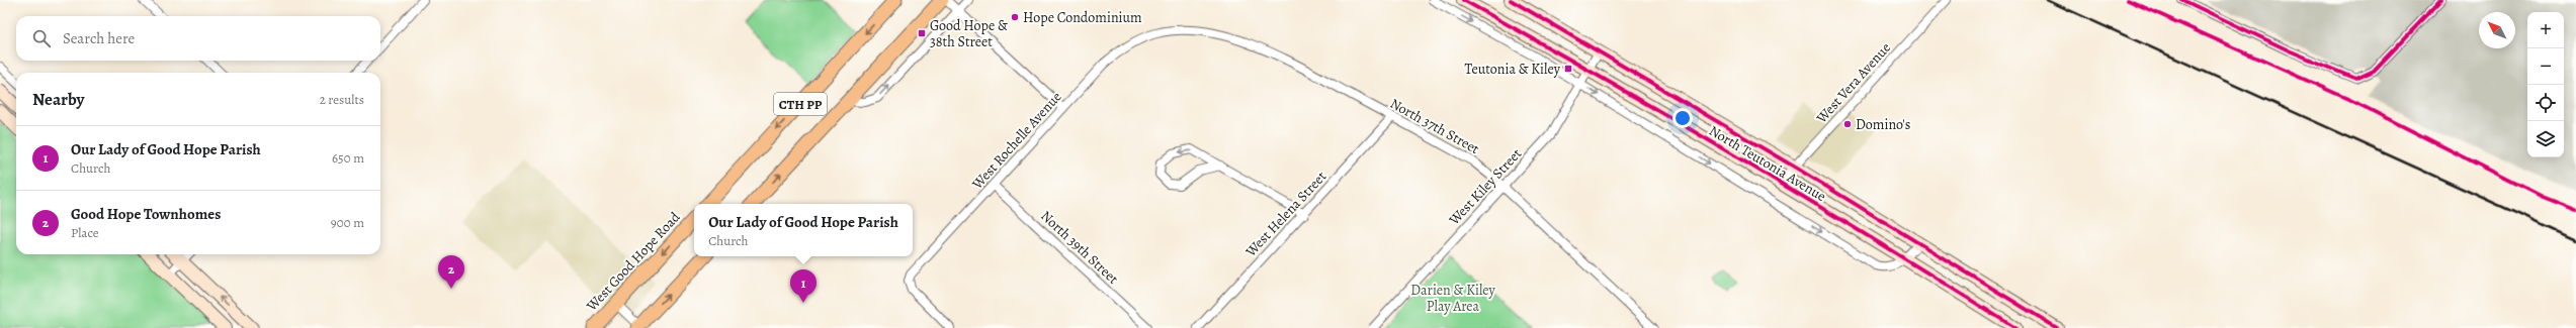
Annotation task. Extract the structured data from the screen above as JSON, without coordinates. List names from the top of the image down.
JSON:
{
  "streets": {
    "main road": ["CTH PP", "North Teutonia Avenue", "West Good Hope Road"],
    "street": [
      "West Vera Avenue",
      "North 37th Street",
      "West Rochelle Avenue",
      "West Kiley Street",
      "West Helena Street",
      "North 39th Street"
    ]
  },
  "crossings": [
    ["West Vera Avenue", "North Teutonia Avenue"],
    ["North 37th Street", "West Rochelle Avenue"],
    ["North 37th Street", "West Kiley Street"],
    ["North 37th Street", "West Helena Street"],
    ["West Rochelle Avenue", "North 39th Street"],
    ["North Teutonia Avenue", "West Kiley Street"]
  ],
  "parks": ["Darien & Kiley Play Area"],
  "places": {
    "other": ["Hope Condominium", "Domino's"],
    "transit": ["Good Hope & 38th Street", "Teutonia & Kiley"]
  },
  "north": "top left",
  "page": {
    "map_buttons": ["+", "−"],
    "search": "Search here",
    "heading": ["Nearby", "2 results"],
    "list": [
      {
        "mark": "1",
        "name": "Our Lady of Good Hope Parish",
        "note": "Church",
        "value": "650 m"
      },
      {
        "mark": "2",
        "name": "Good Hope Townhomes",
        "note": "Place",
        "value": "900 m"
      }
    ],
    "popup": ["Our Lady of Good Hope Parish", "Church"],
    "pins": ["2", "1"]
  }
}
